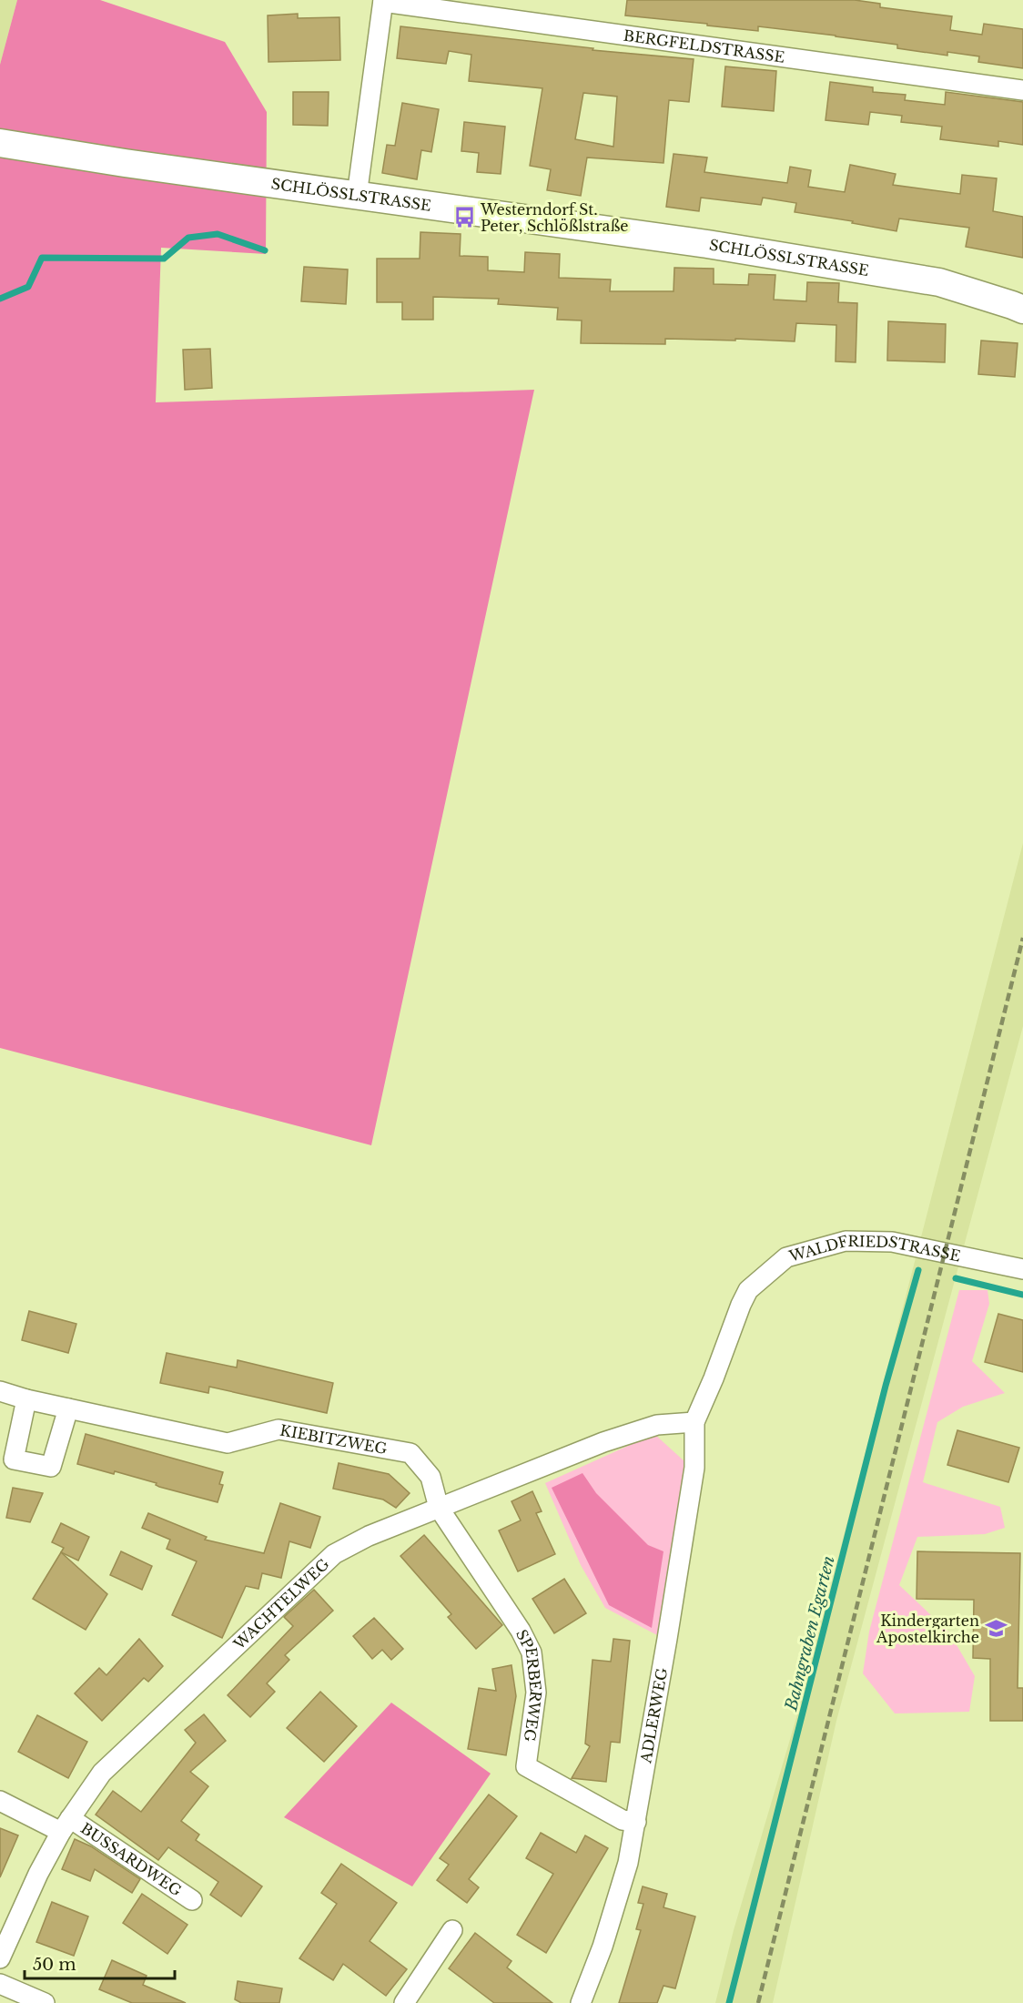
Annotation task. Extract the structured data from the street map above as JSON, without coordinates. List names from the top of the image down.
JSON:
{
  "streets": {
    "street": [
      "BERGFELDSTRASSE",
      "SCHLÖSSLSTRASSE",
      "WALDFRIEDSTRASSE",
      "KIEBITZWEG",
      "WACHTELWEG",
      "SPERBERWEG",
      "ADLERWEG",
      "BUSSARDWEG"
    ]
  },
  "crossings": [
    ["WALDFRIEDSTRASSE", "WACHTELWEG"],
    ["WALDFRIEDSTRASSE", "ADLERWEG"],
    ["KIEBITZWEG", "WACHTELWEG"],
    ["KIEBITZWEG", "SPERBERWEG"],
    ["WACHTELWEG", "SPERBERWEG"],
    ["WACHTELWEG", "ADLERWEG"],
    ["WACHTELWEG", "BUSSARDWEG"],
    ["SPERBERWEG", "ADLERWEG"]
  ],
  "water": ["Bahngraben Egarten"],
  "places": {
    "bus stop": ["Westerndorf St. Peter, Schlößlstraße"],
    "school or university": ["Kindergarten Apostelkirche"]
  },
  "scale_bar": "50 m"
}
